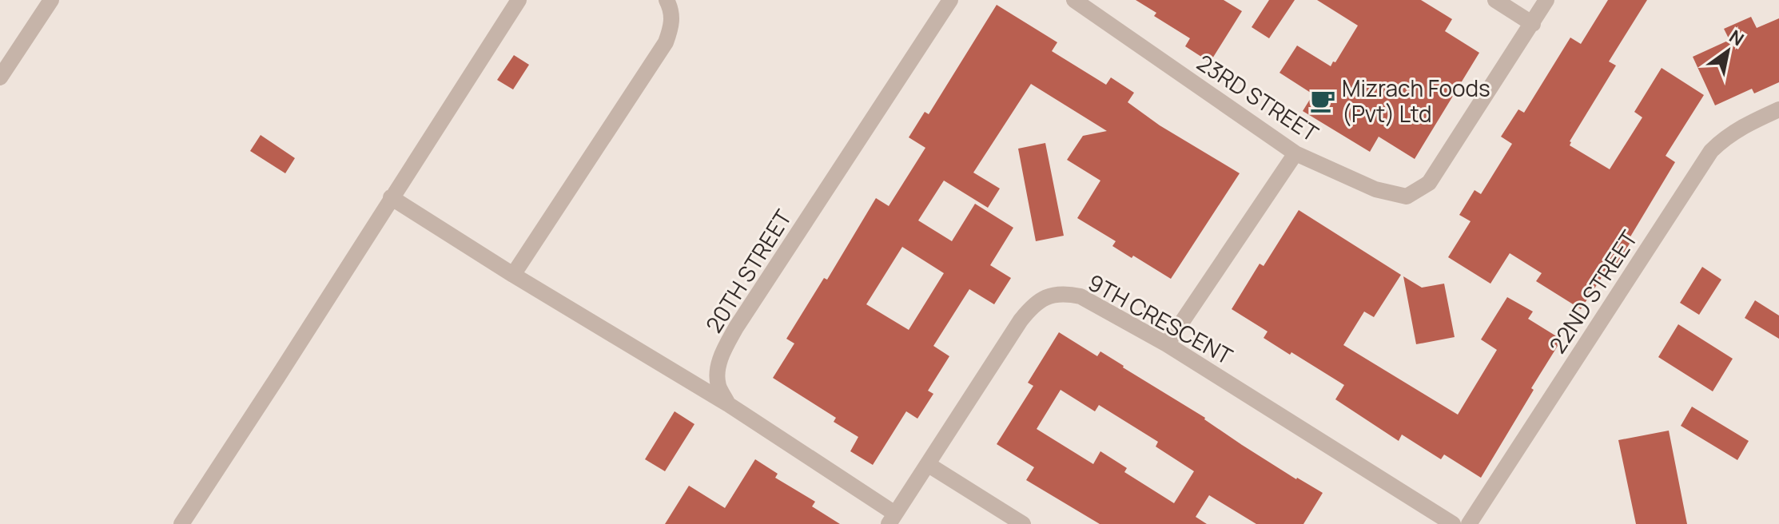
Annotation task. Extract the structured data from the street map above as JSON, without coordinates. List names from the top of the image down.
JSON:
{
  "streets": {
    "street": [
      "23RD STREET",
      "20TH STREET",
      "22ND STREET",
      "9TH CRESCENT"
    ]
  },
  "places": {
    "cafe": ["Mizrach Foods (Pvt) Ltd"]
  },
  "north": "top right"
}
